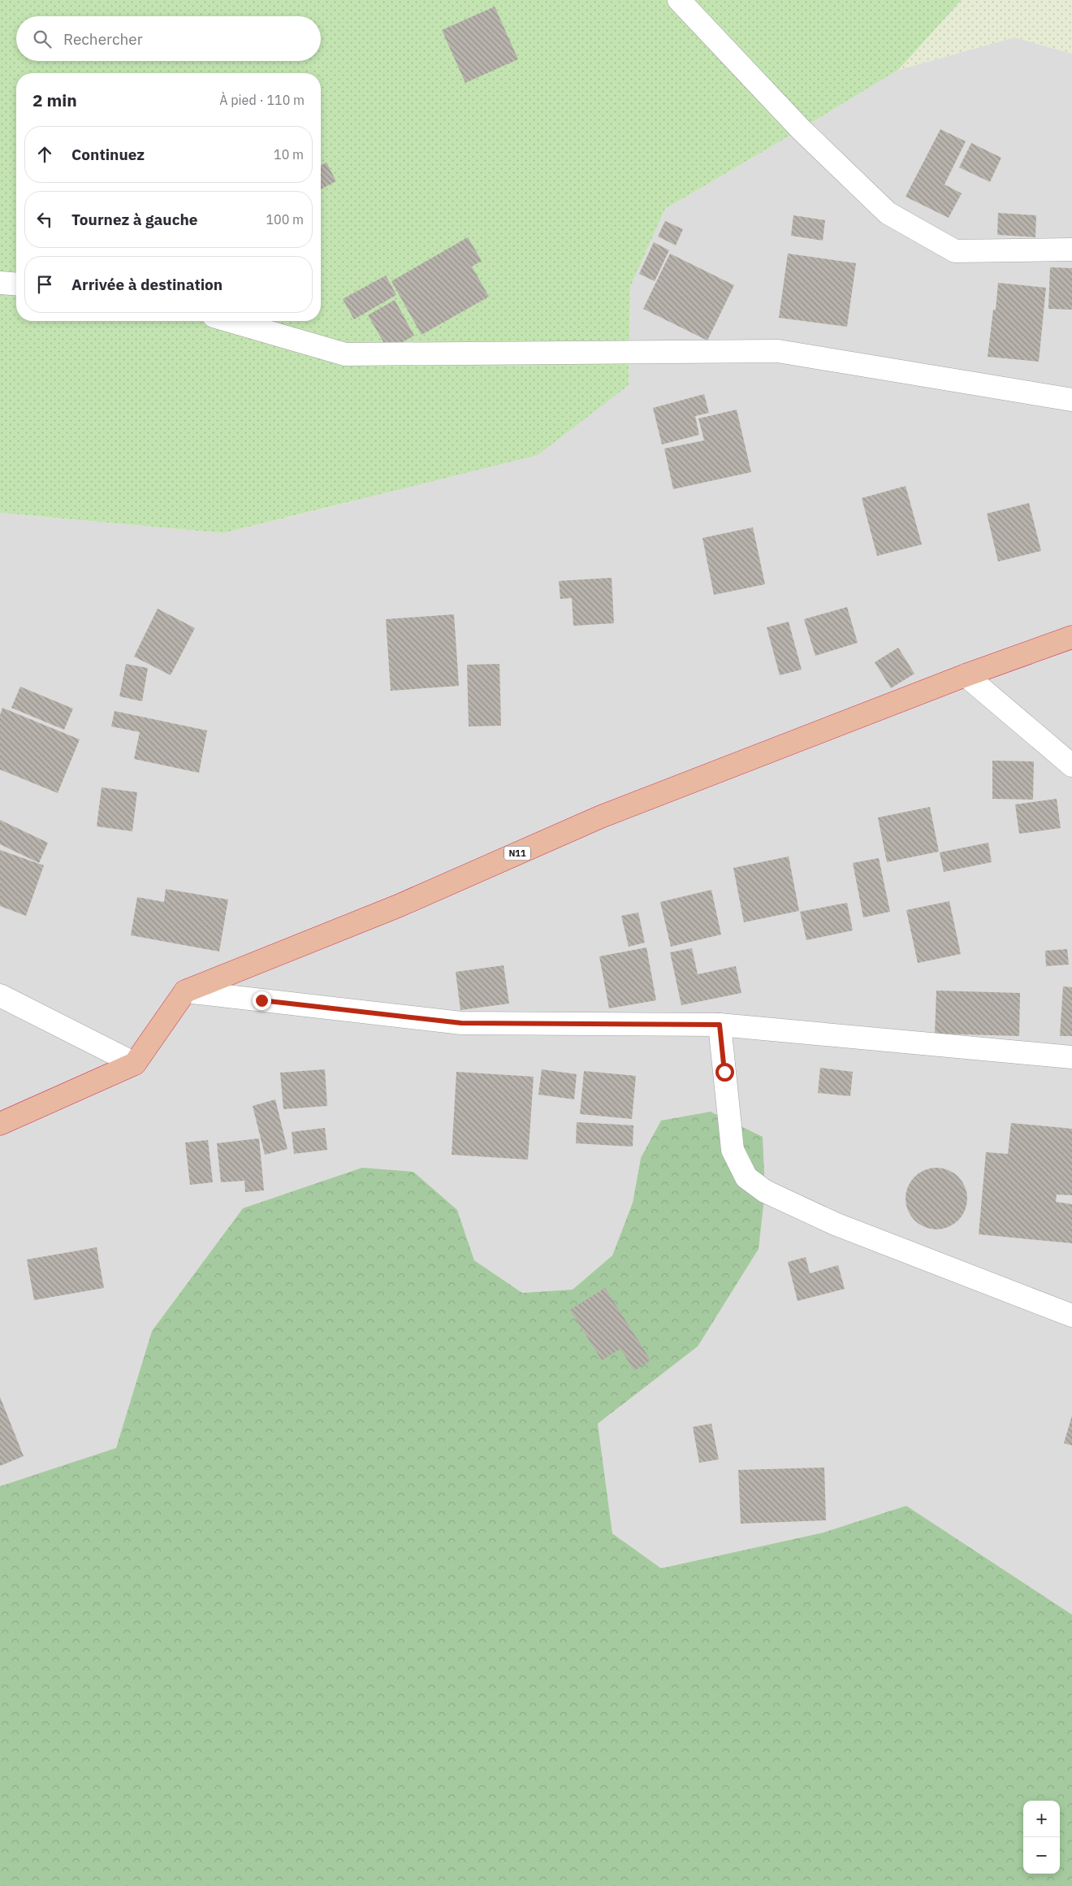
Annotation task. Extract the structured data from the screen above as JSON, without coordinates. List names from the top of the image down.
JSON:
{
  "streets": {
    "highway": ["N11"]
  },
  "page": {
    "search": "Rechercher",
    "heading": ["2 min", "À pied · 110 m"],
    "list": [
      ["Continuez", "10 m"],
      ["Tournez à gauche", "100 m"],
      "Arrivée à destination"
    ],
    "map_buttons": ["+", "−"]
  }
}
